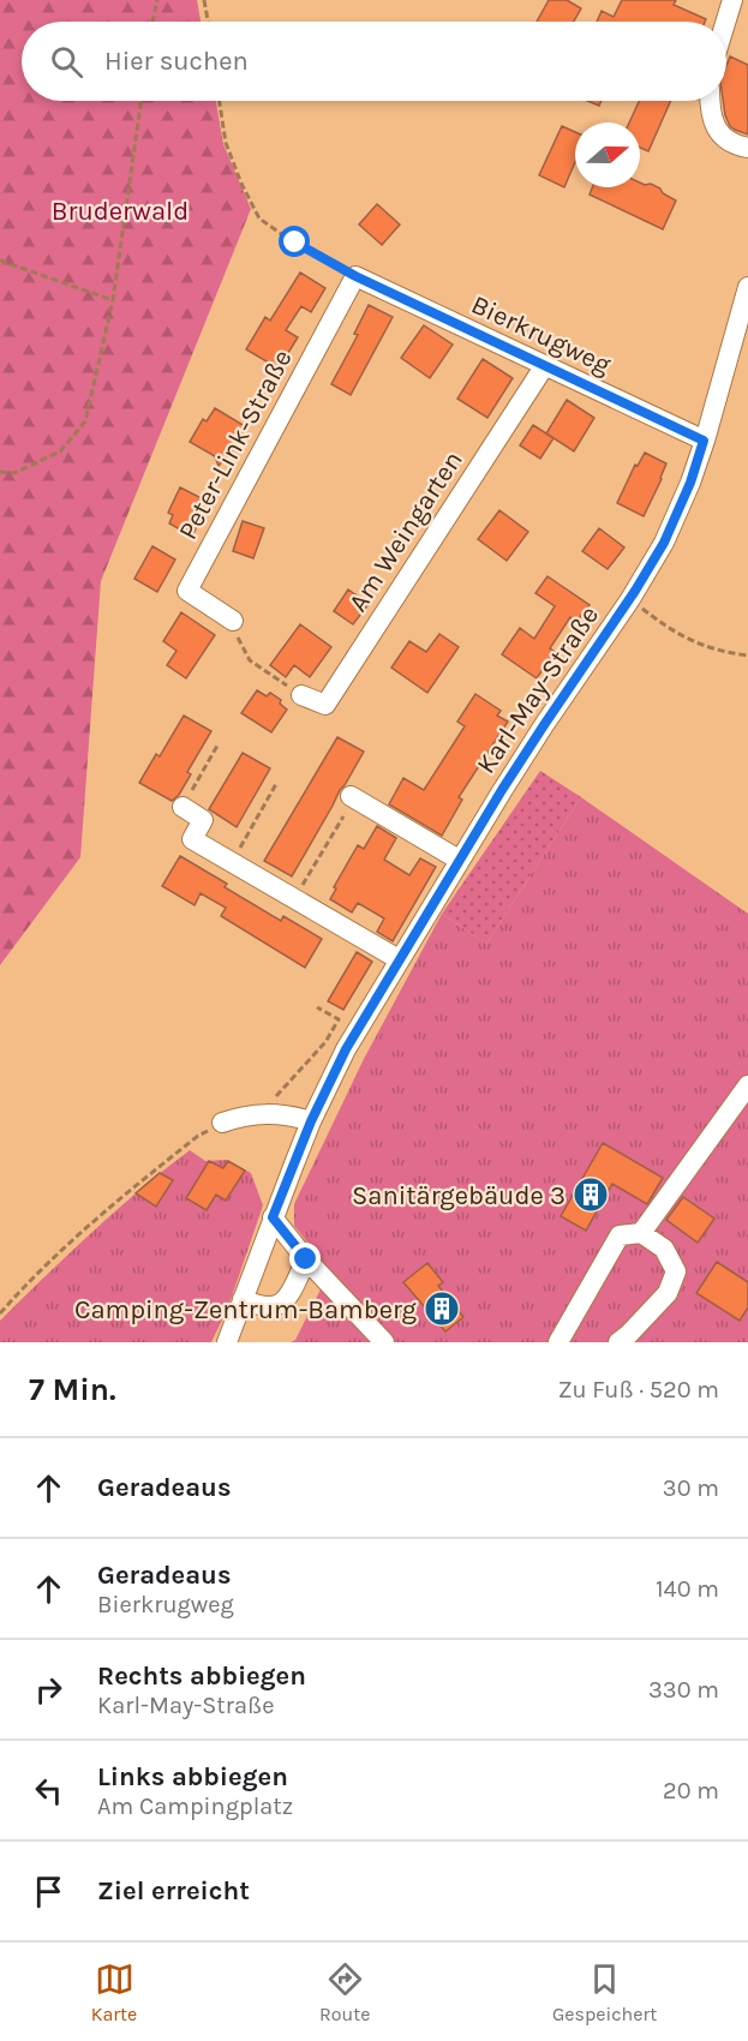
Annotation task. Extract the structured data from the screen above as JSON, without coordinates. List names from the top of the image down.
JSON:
{
  "streets": {
    "street": [
      "Bierkrugweg",
      "Peter-Link-Straße",
      "Am Weingarten",
      "Karl-May-Straße"
    ]
  },
  "crossings": [
    ["Bierkrugweg", "Peter-Link-Straße"],
    ["Bierkrugweg", "Am Weingarten"],
    ["Bierkrugweg", "Karl-May-Straße"]
  ],
  "parks": ["Bruderwald"],
  "places": {
    "building": ["Sanitärgebäude 3", "Camping-Zentrum-Bamberg"]
  },
  "north": "right",
  "page": {
    "search": "Hier suchen",
    "heading": ["7 Min.", "Zu Fuß · 520 m"],
    "list": [
      ["Geradeaus", "30 m"],
      ["Geradeaus", "Bierkrugweg", "140 m"],
      ["Rechts abbiegen", "Karl-May-Straße", "330 m"],
      ["Links abbiegen", "Am Campingplatz", "20 m"],
      "Ziel erreicht"
    ],
    "nav": ["Karte", "Route", "Gespeichert"]
  }
}
